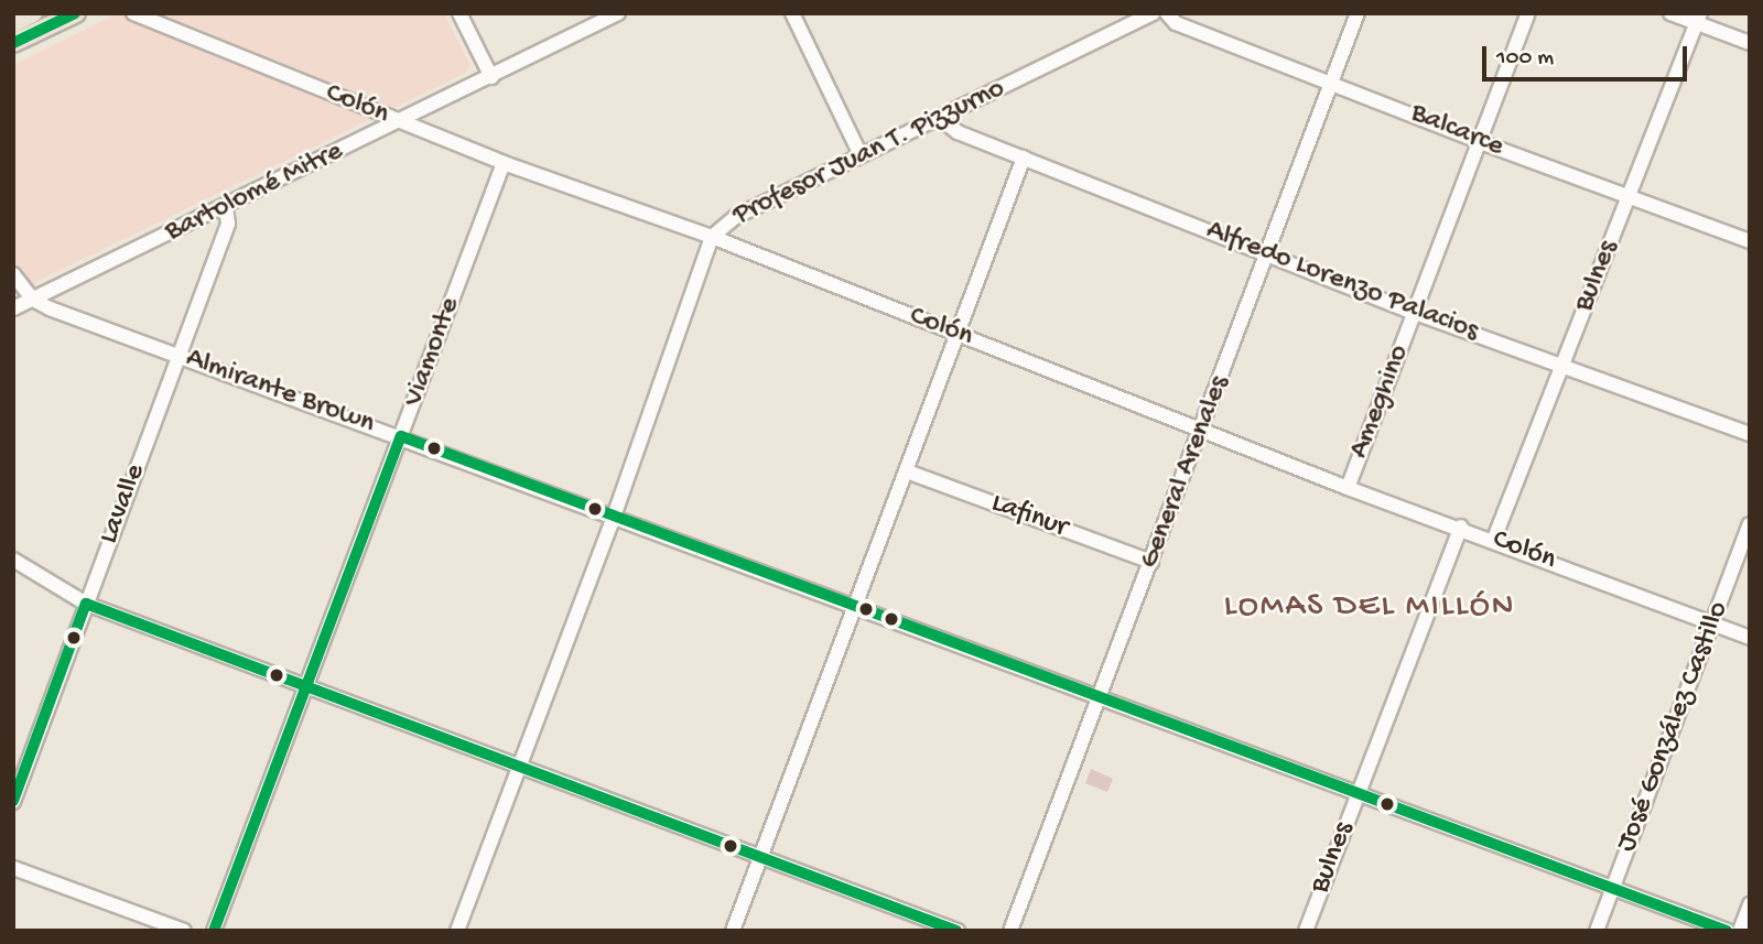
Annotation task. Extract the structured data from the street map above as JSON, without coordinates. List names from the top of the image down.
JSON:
{
  "streets": {
    "street": [
      "Colón",
      "Balcarce",
      "Profesor Juan T. Pizzurno",
      "Bartolomé Mitre",
      "Bulnes",
      "Alfredo Lorenzo Palacios",
      "Viamonte",
      "Almirante Brown",
      "Ameghino",
      "General Arenales",
      "Lavalle",
      "Lafinur",
      "José González Castillo"
    ]
  },
  "crossings": [
    ["Colón", "Profesor Juan T. Pizzurno"],
    ["Colón", "Bartolomé Mitre"],
    ["Colón", "Bulnes"],
    ["Colón", "Viamonte"],
    ["Colón", "Ameghino"],
    ["Colón", "General Arenales"],
    ["Colón", "José González Castillo"],
    ["Balcarce", "Bulnes"],
    ["Balcarce", "Ameghino"],
    ["Balcarce", "General Arenales"],
    ["Profesor Juan T. Pizzurno", "Alfredo Lorenzo Palacios"],
    ["Profesor Juan T. Pizzurno", "Almirante Brown"],
    ["Bartolomé Mitre", "Almirante Brown"],
    ["Bartolomé Mitre", "Lavalle"],
    ["Bulnes", "Alfredo Lorenzo Palacios"],
    ["Bulnes", "Almirante Brown"],
    ["Alfredo Lorenzo Palacios", "Ameghino"],
    ["Alfredo Lorenzo Palacios", "General Arenales"],
    ["Viamonte", "Almirante Brown"],
    ["Almirante Brown", "General Arenales"],
    ["Almirante Brown", "Lavalle"],
    ["Almirante Brown", "José González Castillo"],
    ["General Arenales", "Lafinur"]
  ],
  "districts": ["LOMAS DEL MILLÓN"],
  "scale_bar": "100 m"
}
